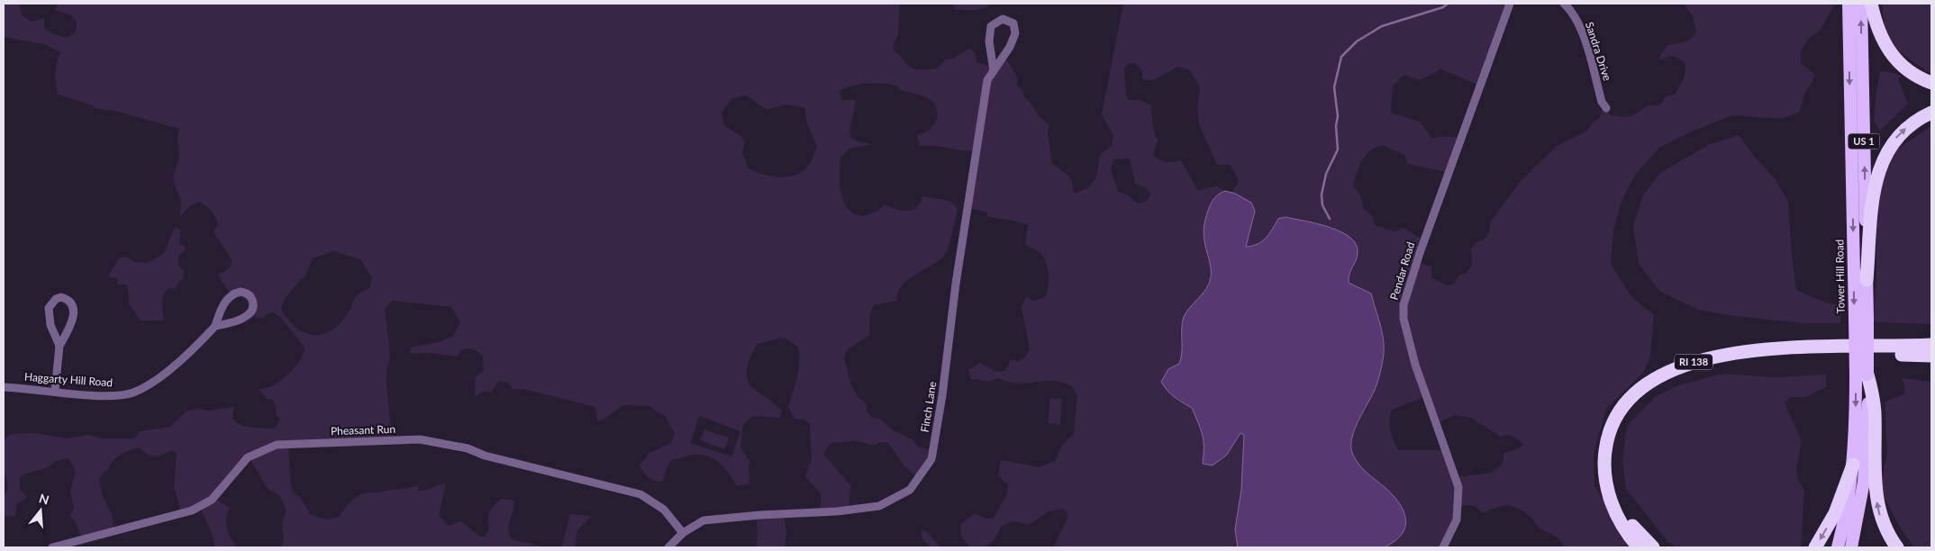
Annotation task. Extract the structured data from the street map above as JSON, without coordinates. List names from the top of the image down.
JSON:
{
  "streets": {
    "highway": ["US 1", "Tower Hill Road", "RI 138"],
    "street": [
      "Sandra Drive",
      "Pendar Road",
      "Haggarty Hill Road",
      "Finch Lane",
      "Pheasant Run"
    ]
  },
  "crossings": [
    ["Finch Lane", "Pheasant Run"]
  ],
  "north": "top"
}
